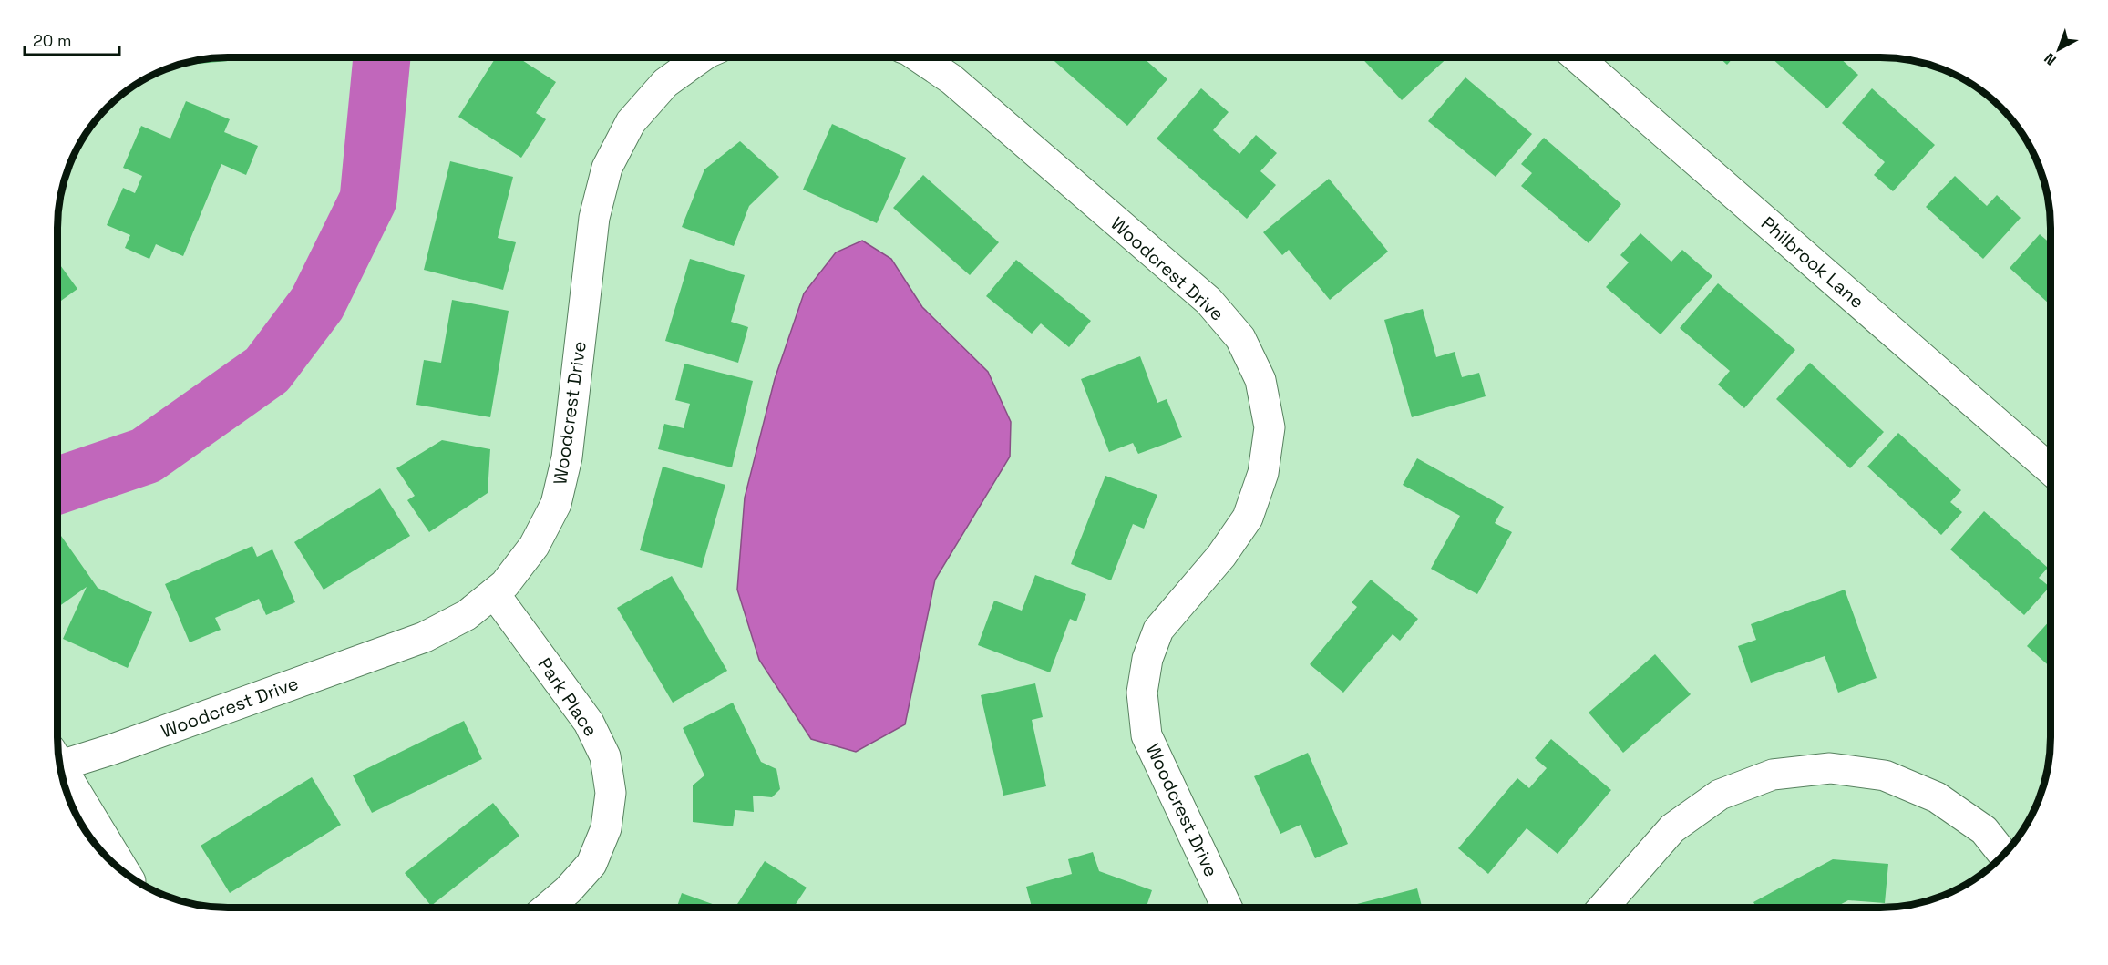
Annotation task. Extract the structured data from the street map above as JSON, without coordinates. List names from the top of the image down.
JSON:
{
  "streets": {
    "street": ["Philbrook Lane", "Woodcrest Drive", "Park Place"]
  },
  "crossings": [
    ["Woodcrest Drive", "Park Place"]
  ],
  "scale_bar": "20 m",
  "north": "bottom left"
}
